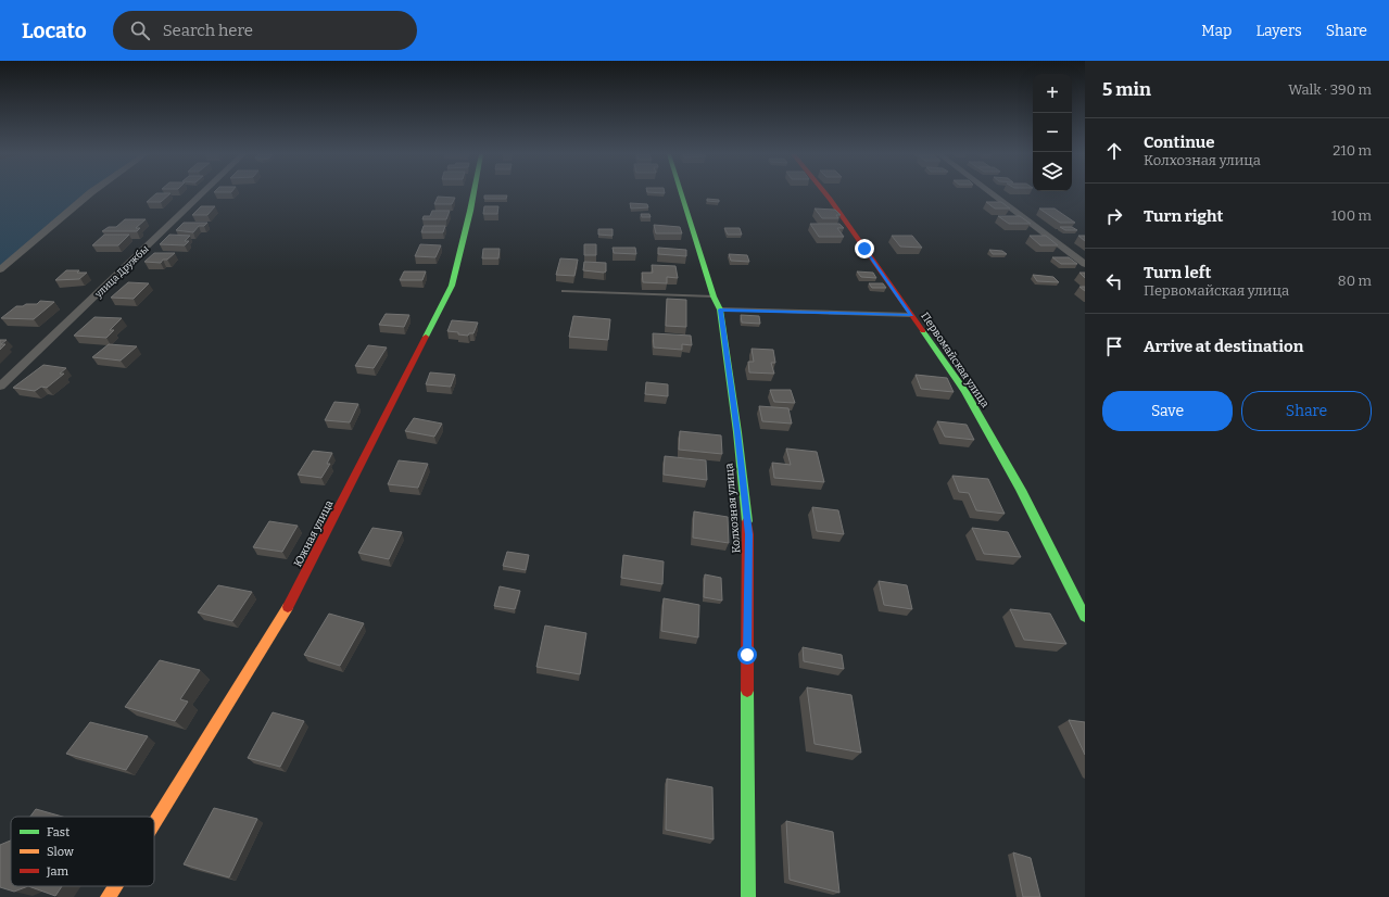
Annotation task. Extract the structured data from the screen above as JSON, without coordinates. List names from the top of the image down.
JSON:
{
  "streets": {
    "street": [
      "улица Дружбы",
      "Первомайская улица",
      "Колхозная улица",
      "Южная улица"
    ]
  },
  "legend": ["Fast", "Slow", "Jam"],
  "page": {
    "header": "Locato",
    "search": "Search here",
    "nav": ["Map", "Layers", "Share"],
    "heading": ["5 min", "Walk · 390 m"],
    "map_buttons": ["+", "−"],
    "list": [
      ["Continue", "Колхозная улица", "210 m"],
      ["Turn right", "100 m"],
      ["Turn left", "Первомайская улица", "80 m"],
      "Arrive at destination"
    ],
    "buttons": ["Save", "Share"]
  }
}
